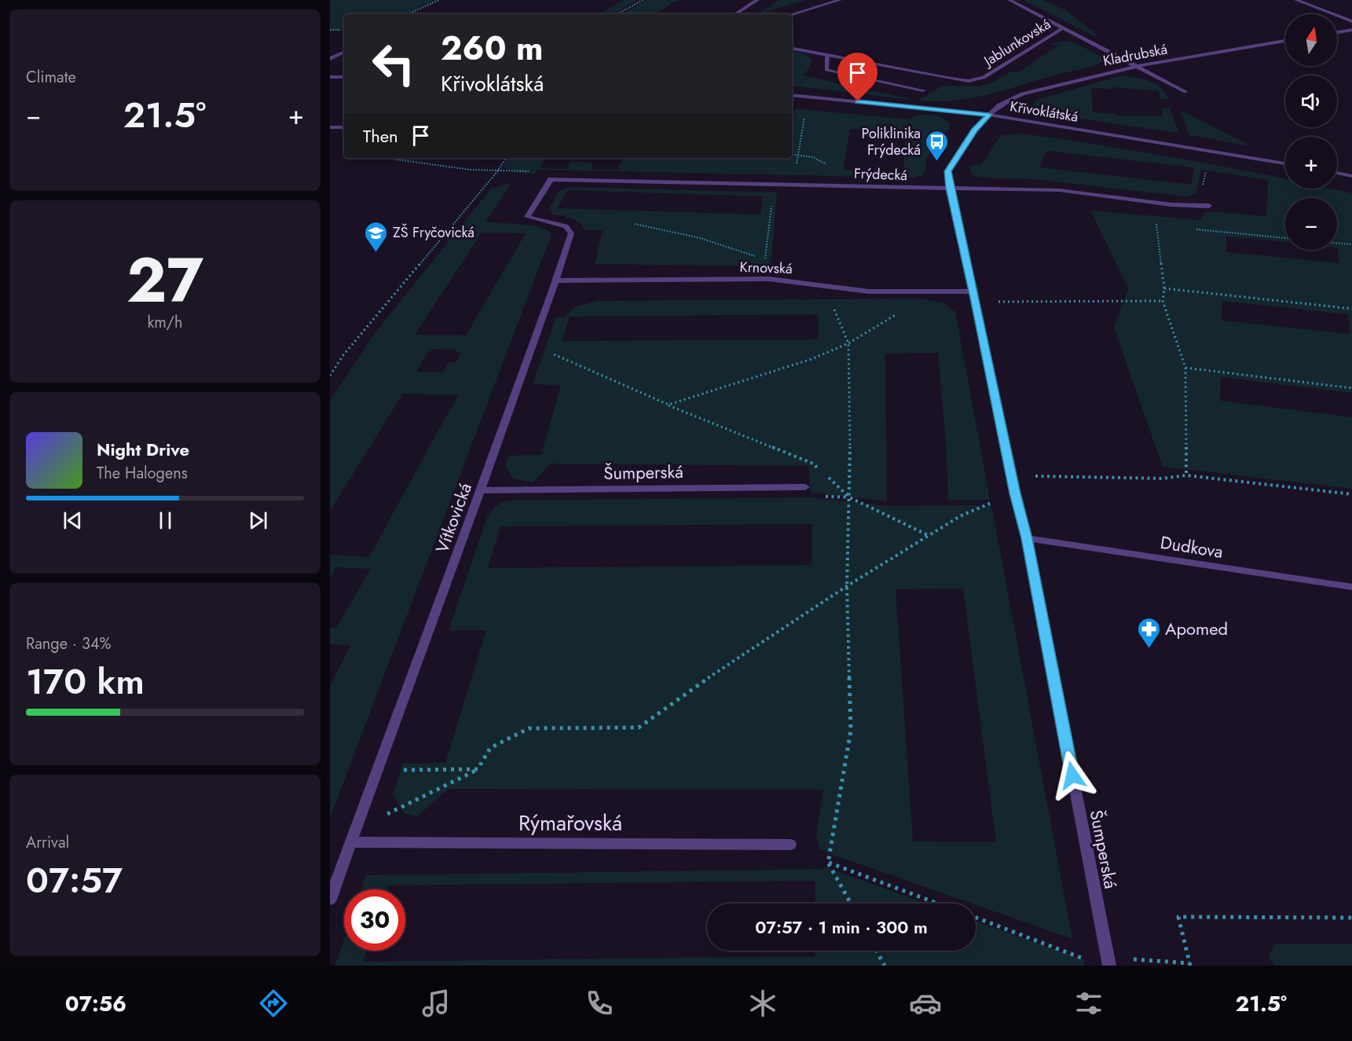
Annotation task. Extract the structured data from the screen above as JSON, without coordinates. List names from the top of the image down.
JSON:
{
  "streets": {
    "street": [
      "Jablunkovská",
      "Kladrubská",
      "Křivoklátská",
      "Frýdecká",
      "Krnovská",
      "Šumperská",
      "Vítkovická",
      "Dudkova",
      "Rýmařovská"
    ]
  },
  "crossings": [
    ["Kladrubská", "Křivoklátská"],
    ["Kladrubská", "Šumperská"],
    ["Křivoklátská", "Šumperská"],
    ["Frýdecká", "Šumperská"],
    ["Frýdecká", "Vítkovická"],
    ["Krnovská", "Šumperská"],
    ["Krnovská", "Vítkovická"],
    ["Šumperská", "Vítkovická"],
    ["Šumperská", "Dudkova"],
    ["Vítkovická", "Rýmařovská"]
  ],
  "places": {
    "bus stop": ["Poliklinika Frýdecká"],
    "school or university": ["ZŠ Fryčovická"],
    "pharmacy": ["Apomed"]
  },
  "north": "top",
  "page": {
    "tile": [
      "Climate",
      ["27", "km/h"],
      ["Range · 34%", "170 km"],
      ["Arrival", "07:57"]
    ],
    "map_buttons": ["+", "−"],
    "turn": ["260 m", "Křivoklátská"],
    "heat": ["−", "21.5°", "+"],
    "then": "Then",
    "song": ["Night Drive", "The Halogens"],
    "limit": "30",
    "trip": "07:57 · 1 min · 300 m",
    "tabs": ["07:56", "21.5°"]
  }
}
